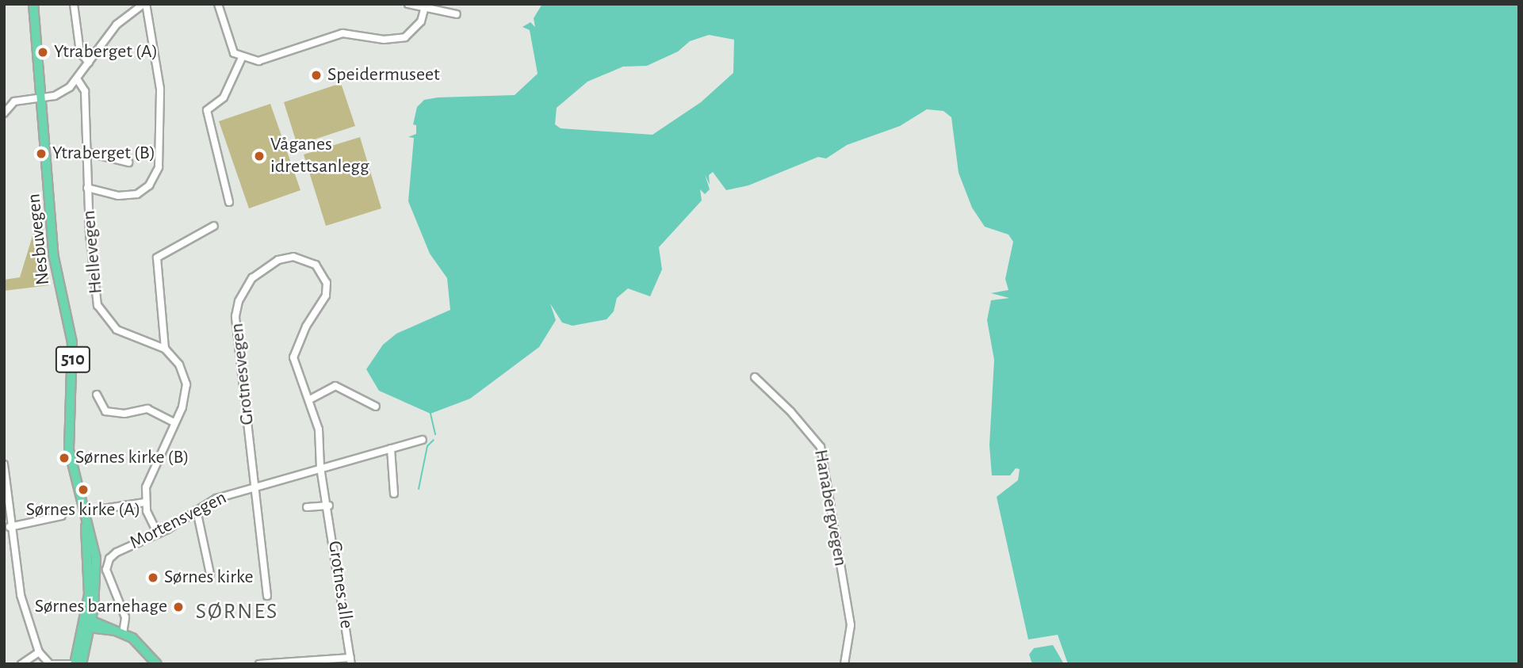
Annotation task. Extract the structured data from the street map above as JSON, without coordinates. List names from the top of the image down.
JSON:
{
  "streets": {
    "main road": ["Nesbuvegen", "510"],
    "street": [
      "Hellevegen",
      "Grotnesvegen",
      "Hanabergvegen",
      "Mortensvegen",
      "Grotnes alle"
    ]
  },
  "crossings": [
    ["Grotnesvegen", "Mortensvegen"],
    ["Grotnesvegen", "Grotnes alle"],
    ["Mortensvegen", "Grotnes alle"]
  ],
  "districts": ["SØRNES"],
  "places": [
    "Ytraberget (A)",
    "Speidermuseet",
    "Ytraberget (B)",
    "Våganes idrettsanlegg",
    "Sørnes kirke (B)",
    "Sørnes kirke (A)",
    "Sørnes kirke",
    "Sørnes barnehage"
  ]
}
